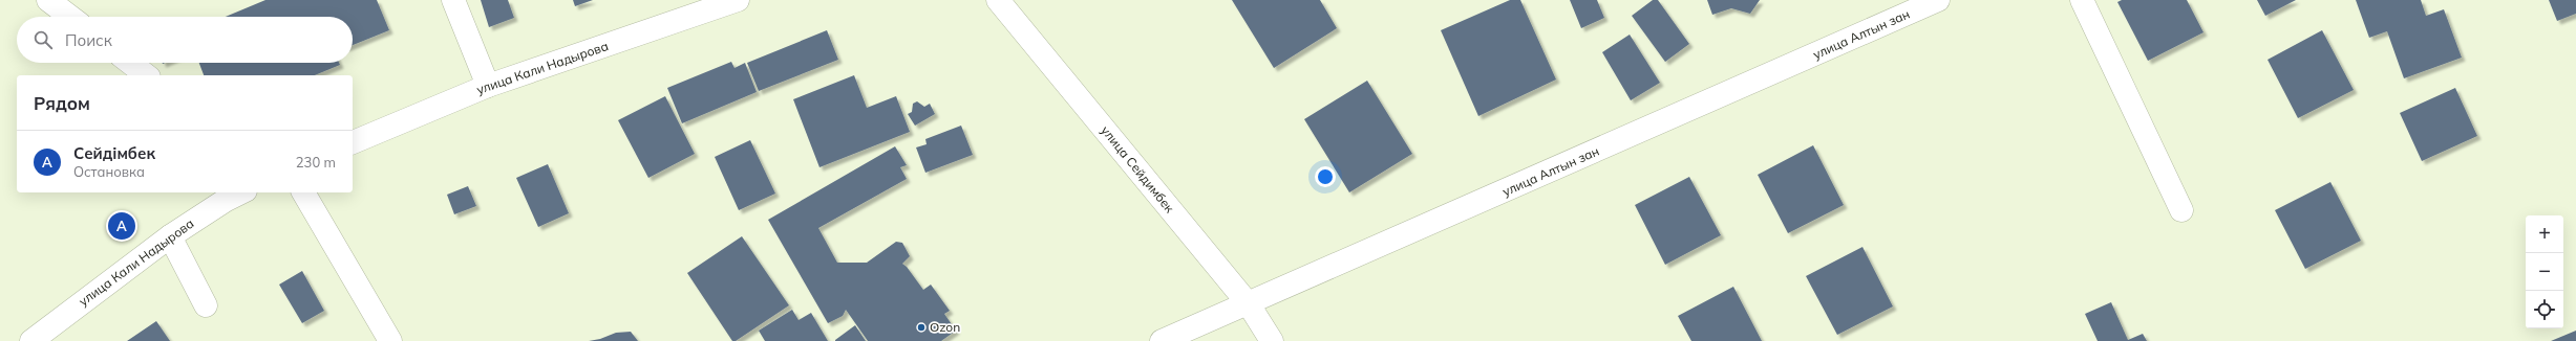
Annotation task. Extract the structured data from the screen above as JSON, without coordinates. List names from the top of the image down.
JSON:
{
  "streets": {
    "street": ["улица Алтын зан", "улица Кали Надырова", "улица Сейдимбек"]
  },
  "crossings": [
    ["улица Алтын зан", "улица Сейдимбек"]
  ],
  "places": ["Ozon"],
  "page": {
    "search": "Поиск",
    "heading": "Рядом",
    "list": [
      {
        "mark": "A",
        "name": "Сейдімбек",
        "note": "Остановка",
        "value": "230 m"
      }
    ],
    "pins": "A",
    "map_buttons": ["+", "−"]
  }
}
